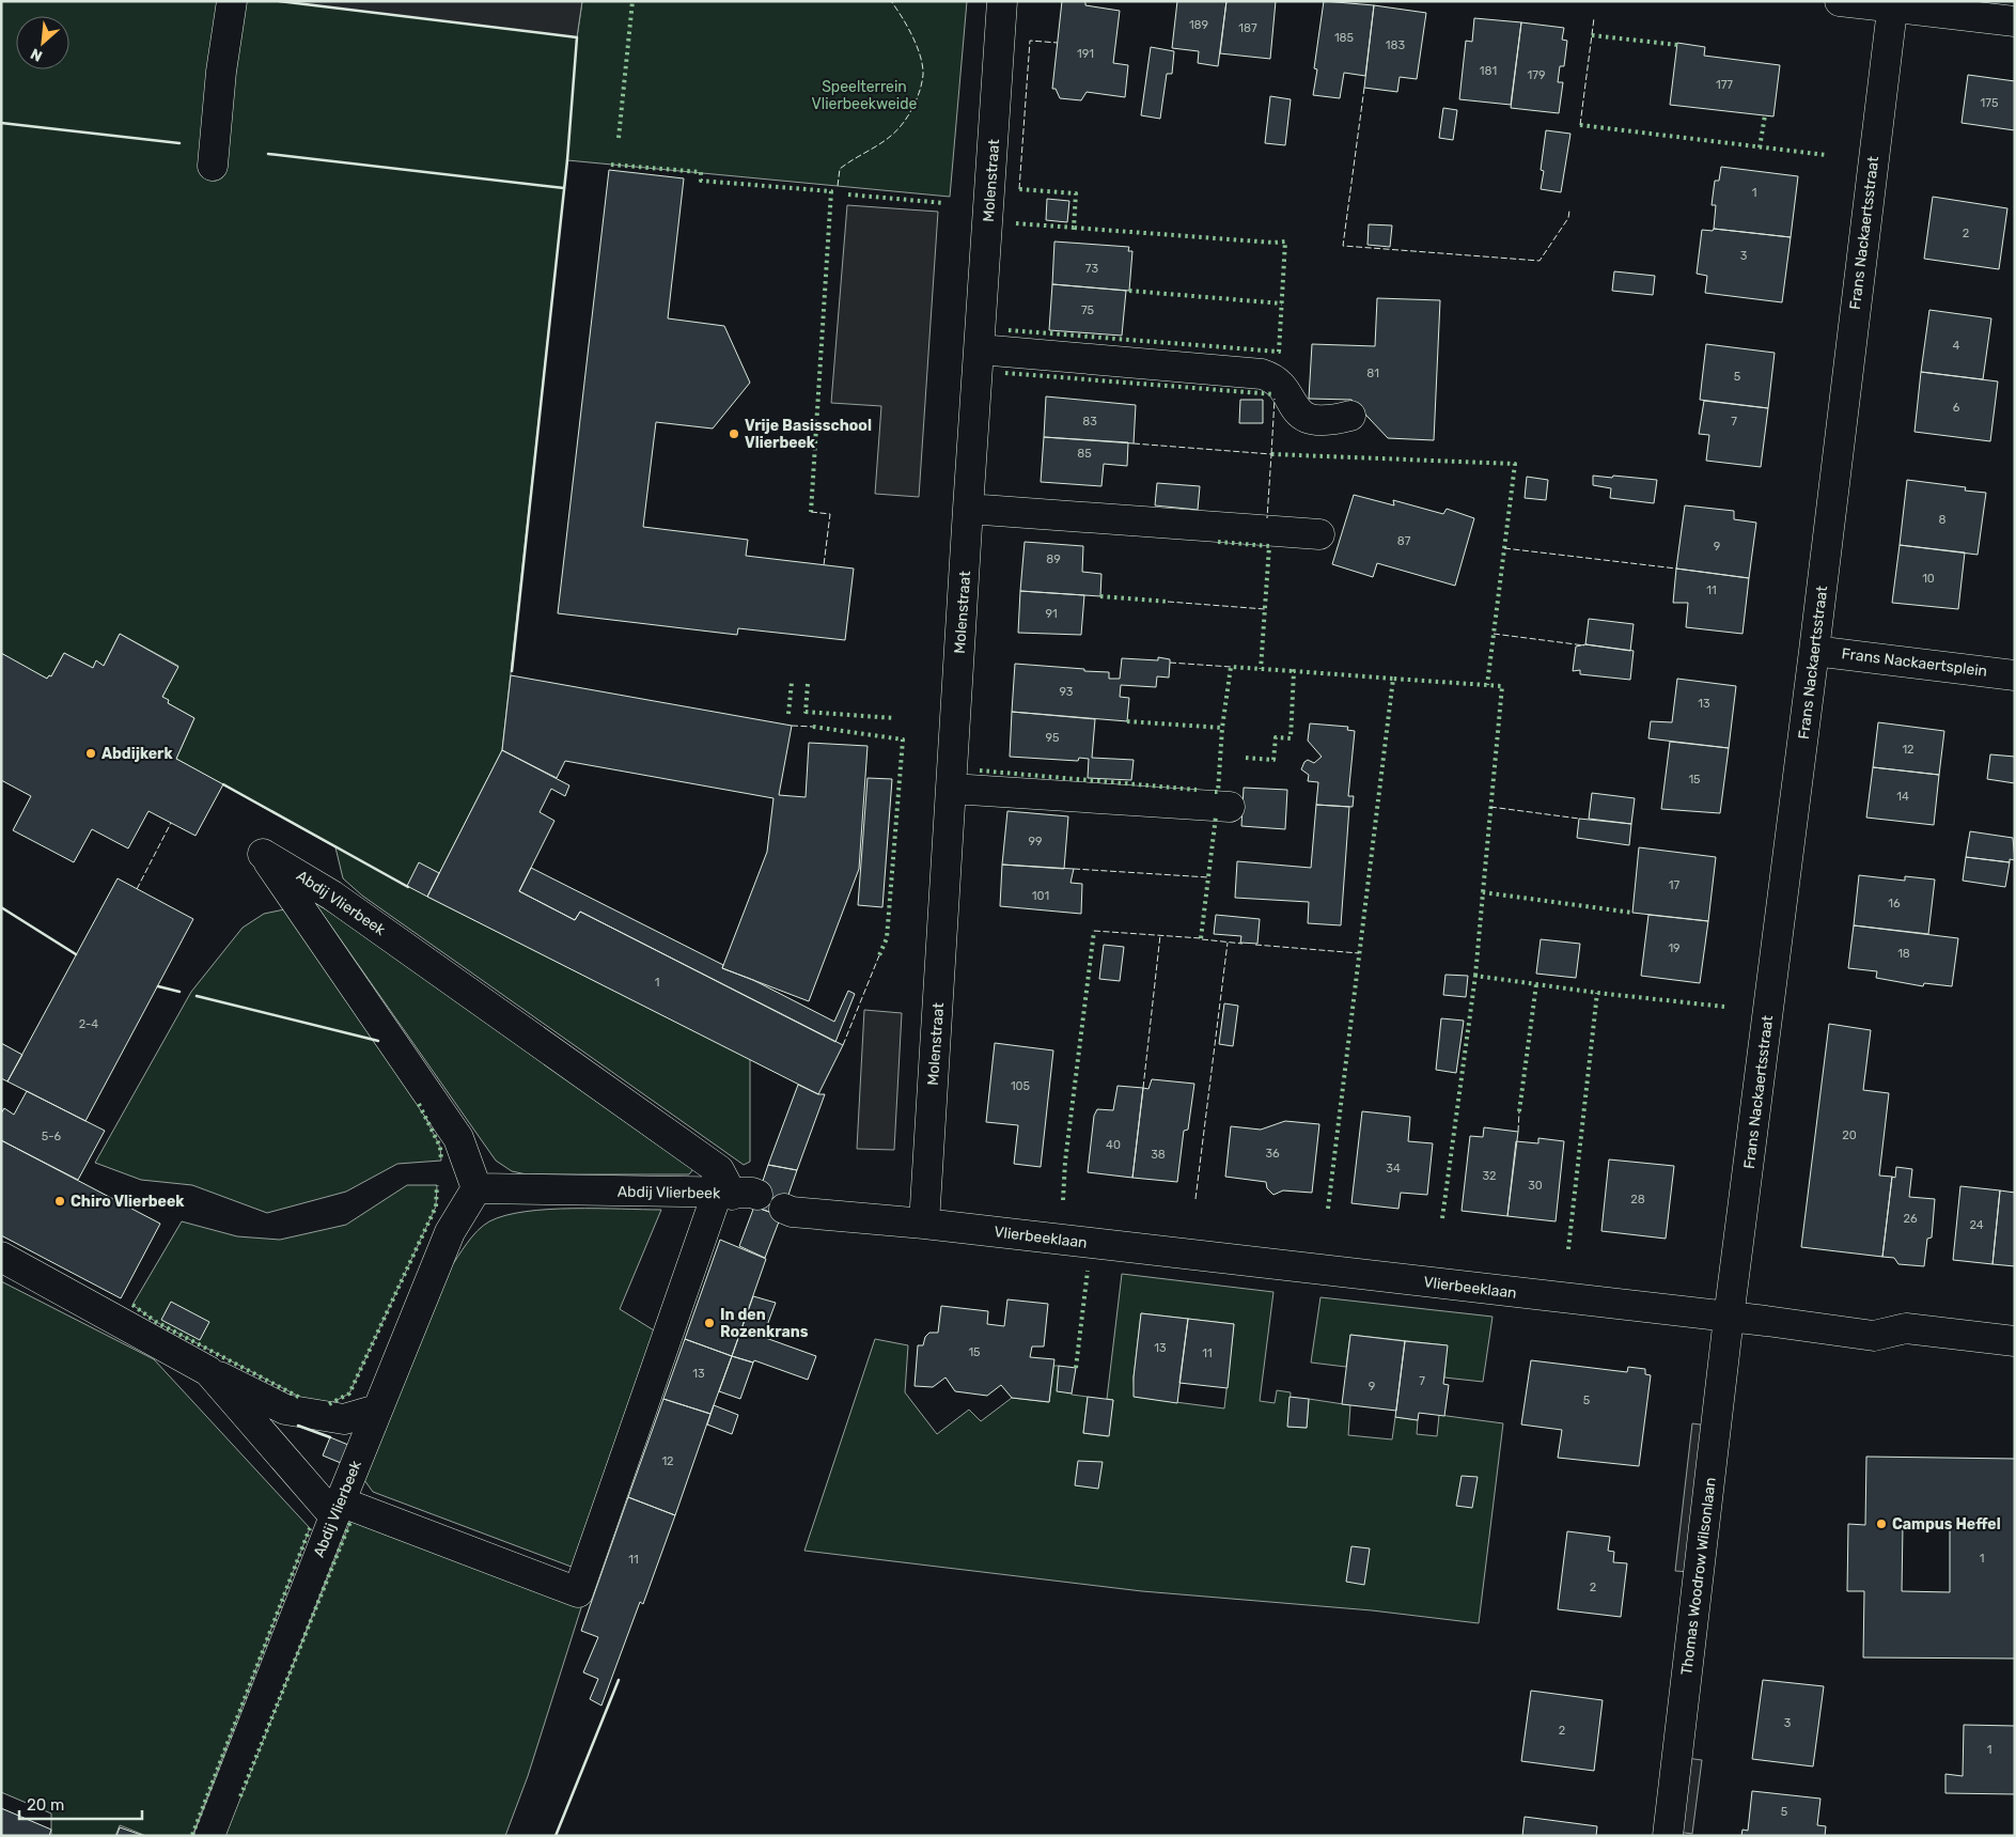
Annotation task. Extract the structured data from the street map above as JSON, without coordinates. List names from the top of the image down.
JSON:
{
  "streets": {
    "street": [
      "Molenstraat",
      "Frans Nackaertsstraat",
      "Frans Nackaertsplein",
      "Abdij Vlierbeek",
      "Vlierbeeklaan",
      "Thomas Woodrow Wilsonlaan"
    ]
  },
  "crossings": [
    ["Molenstraat", "Vlierbeeklaan"],
    ["Frans Nackaertsstraat", "Frans Nackaertsplein"],
    ["Frans Nackaertsstraat", "Vlierbeeklaan"],
    ["Frans Nackaertsstraat", "Thomas Woodrow Wilsonlaan"],
    ["Vlierbeeklaan", "Thomas Woodrow Wilsonlaan"]
  ],
  "parks": ["Speelterrein Vlierbeekweide"],
  "places": [
    "Vrije Basisschool Vlierbeek",
    "Abdijkerk",
    "Chiro Vlierbeek",
    "In den Rozenkrans",
    "Campus Heffel"
  ],
  "house_numbers": [
    "189",
    "187",
    "185",
    "183",
    "191",
    "181",
    "179",
    "177",
    "175",
    "1",
    "2",
    "3",
    "73",
    "75",
    "4",
    "81",
    "5",
    "6",
    "83",
    "7",
    "85",
    "8",
    "87",
    "9",
    "89",
    "10",
    "11",
    "91",
    "93",
    "13",
    "95",
    "12",
    "15",
    "14",
    "99",
    "17",
    "101",
    "16",
    "19",
    "18",
    "1",
    "2-4",
    "105",
    "20",
    "5-6",
    "40",
    "36",
    "38",
    "34",
    "32",
    "30",
    "28",
    "26",
    "24",
    "13",
    "15",
    "11",
    "13",
    "7",
    "9",
    "5",
    "12",
    "1",
    "11",
    "2",
    "3",
    "2",
    "1",
    "5"
  ],
  "scale_bar": "20 m",
  "north": "bottom left"
}
